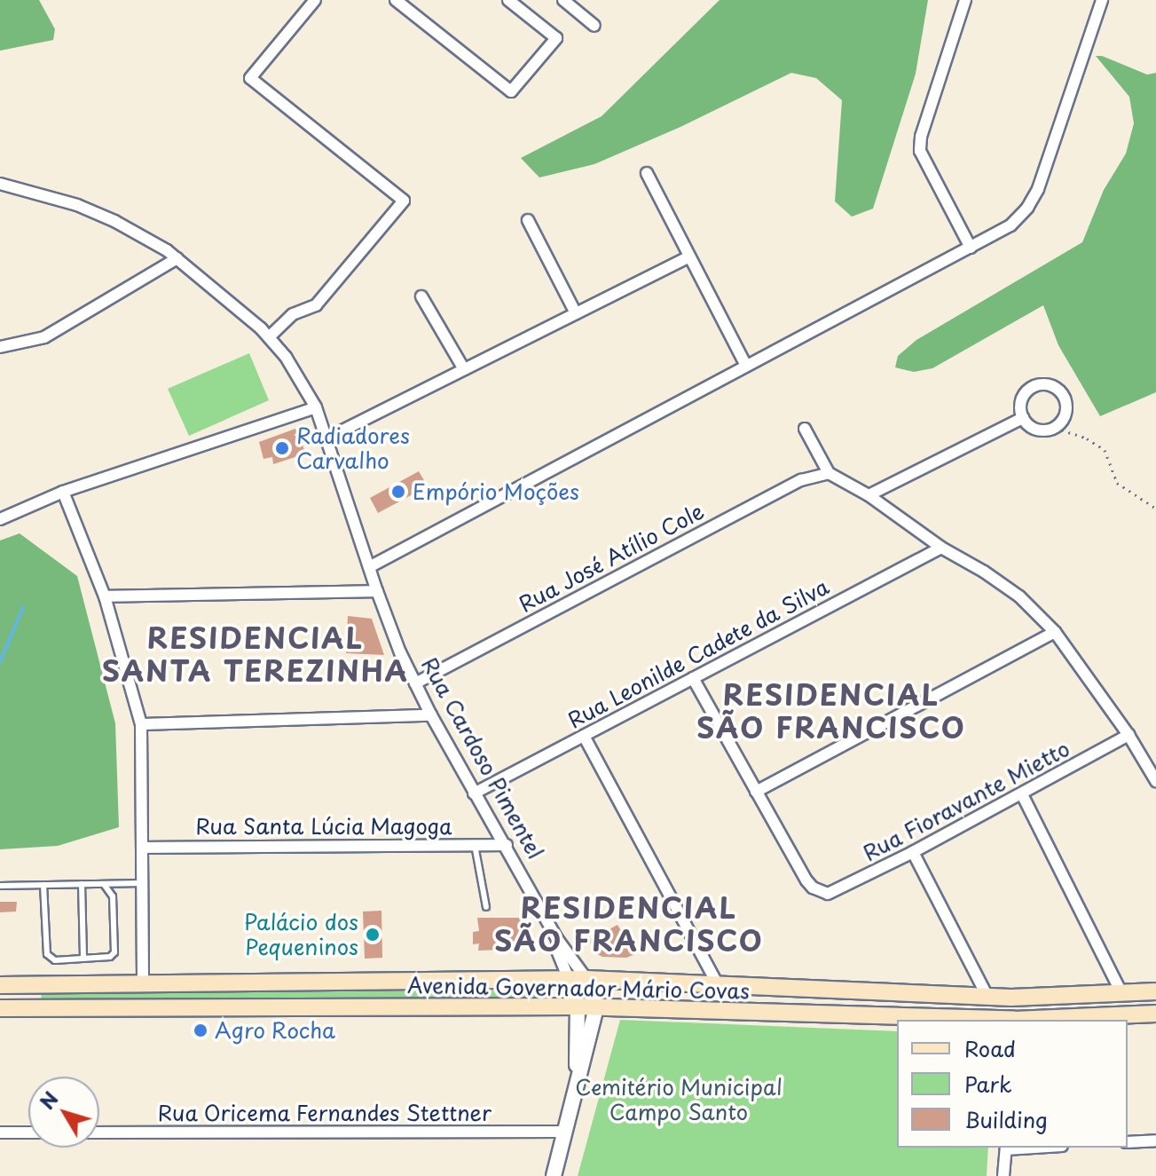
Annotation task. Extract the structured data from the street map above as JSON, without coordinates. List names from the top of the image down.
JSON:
{
  "streets": {
    "main road": ["Avenida Governador Mário Covas"],
    "street": [
      "Rua José Atílio Cole",
      "Rua Leonilde Cadete da Silva",
      "Rua Cardoso Pimentel",
      "Rua Fioravante Mietto",
      "Rua Santa Lúcia Magoga",
      "Rua Oricema Fernandes Stettner"
    ]
  },
  "crossings": [
    ["Rua José Atílio Cole", "Rua Cardoso Pimentel"],
    ["Rua Leonilde Cadete da Silva", "Rua Cardoso Pimentel"],
    ["Rua Cardoso Pimentel", "Rua Santa Lúcia Magoga"],
    ["Rua Cardoso Pimentel", "Avenida Governador Mário Covas"],
    ["Rua Cardoso Pimentel", "Rua Oricema Fernandes Stettner"]
  ],
  "districts": ["RESIDENCIAL SANTA TEREZINHA", "RESIDENCIAL SÃO FRANCISCO", "RESIDENCIAL SÃO FRANCISCO"],
  "parks": ["Cemitério Municipal Campo Santo"],
  "places": [
    "Radiadores Carvalho",
    "Empório Moções",
    "Palácio dos Pequeninos",
    "Agro Rocha"
  ],
  "legend": ["Road", "Park", "Building"],
  "north": "top left"
}
